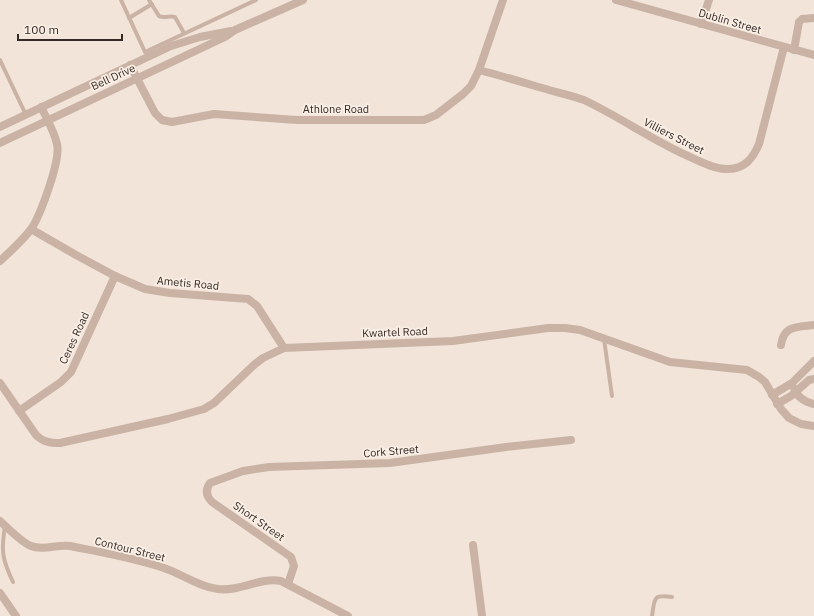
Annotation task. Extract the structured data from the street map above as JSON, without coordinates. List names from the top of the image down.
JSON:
{
  "streets": {
    "street": [
      "Dublin Street",
      "Bell Drive",
      "Athlone Road",
      "Villiers Street",
      "Ametis Road",
      "Kwartel Road",
      "Ceres Road",
      "Cork Street",
      "Short Street",
      "Contour Street"
    ]
  },
  "crossings": [
    ["Dublin Street", "Villiers Street"],
    ["Bell Drive", "Athlone Road"],
    ["Athlone Road", "Villiers Street"],
    ["Ametis Road", "Kwartel Road"],
    ["Ametis Road", "Ceres Road"],
    ["Kwartel Road", "Ceres Road"],
    ["Cork Street", "Short Street"],
    ["Short Street", "Contour Street"]
  ],
  "scale_bar": "100 m"
}
